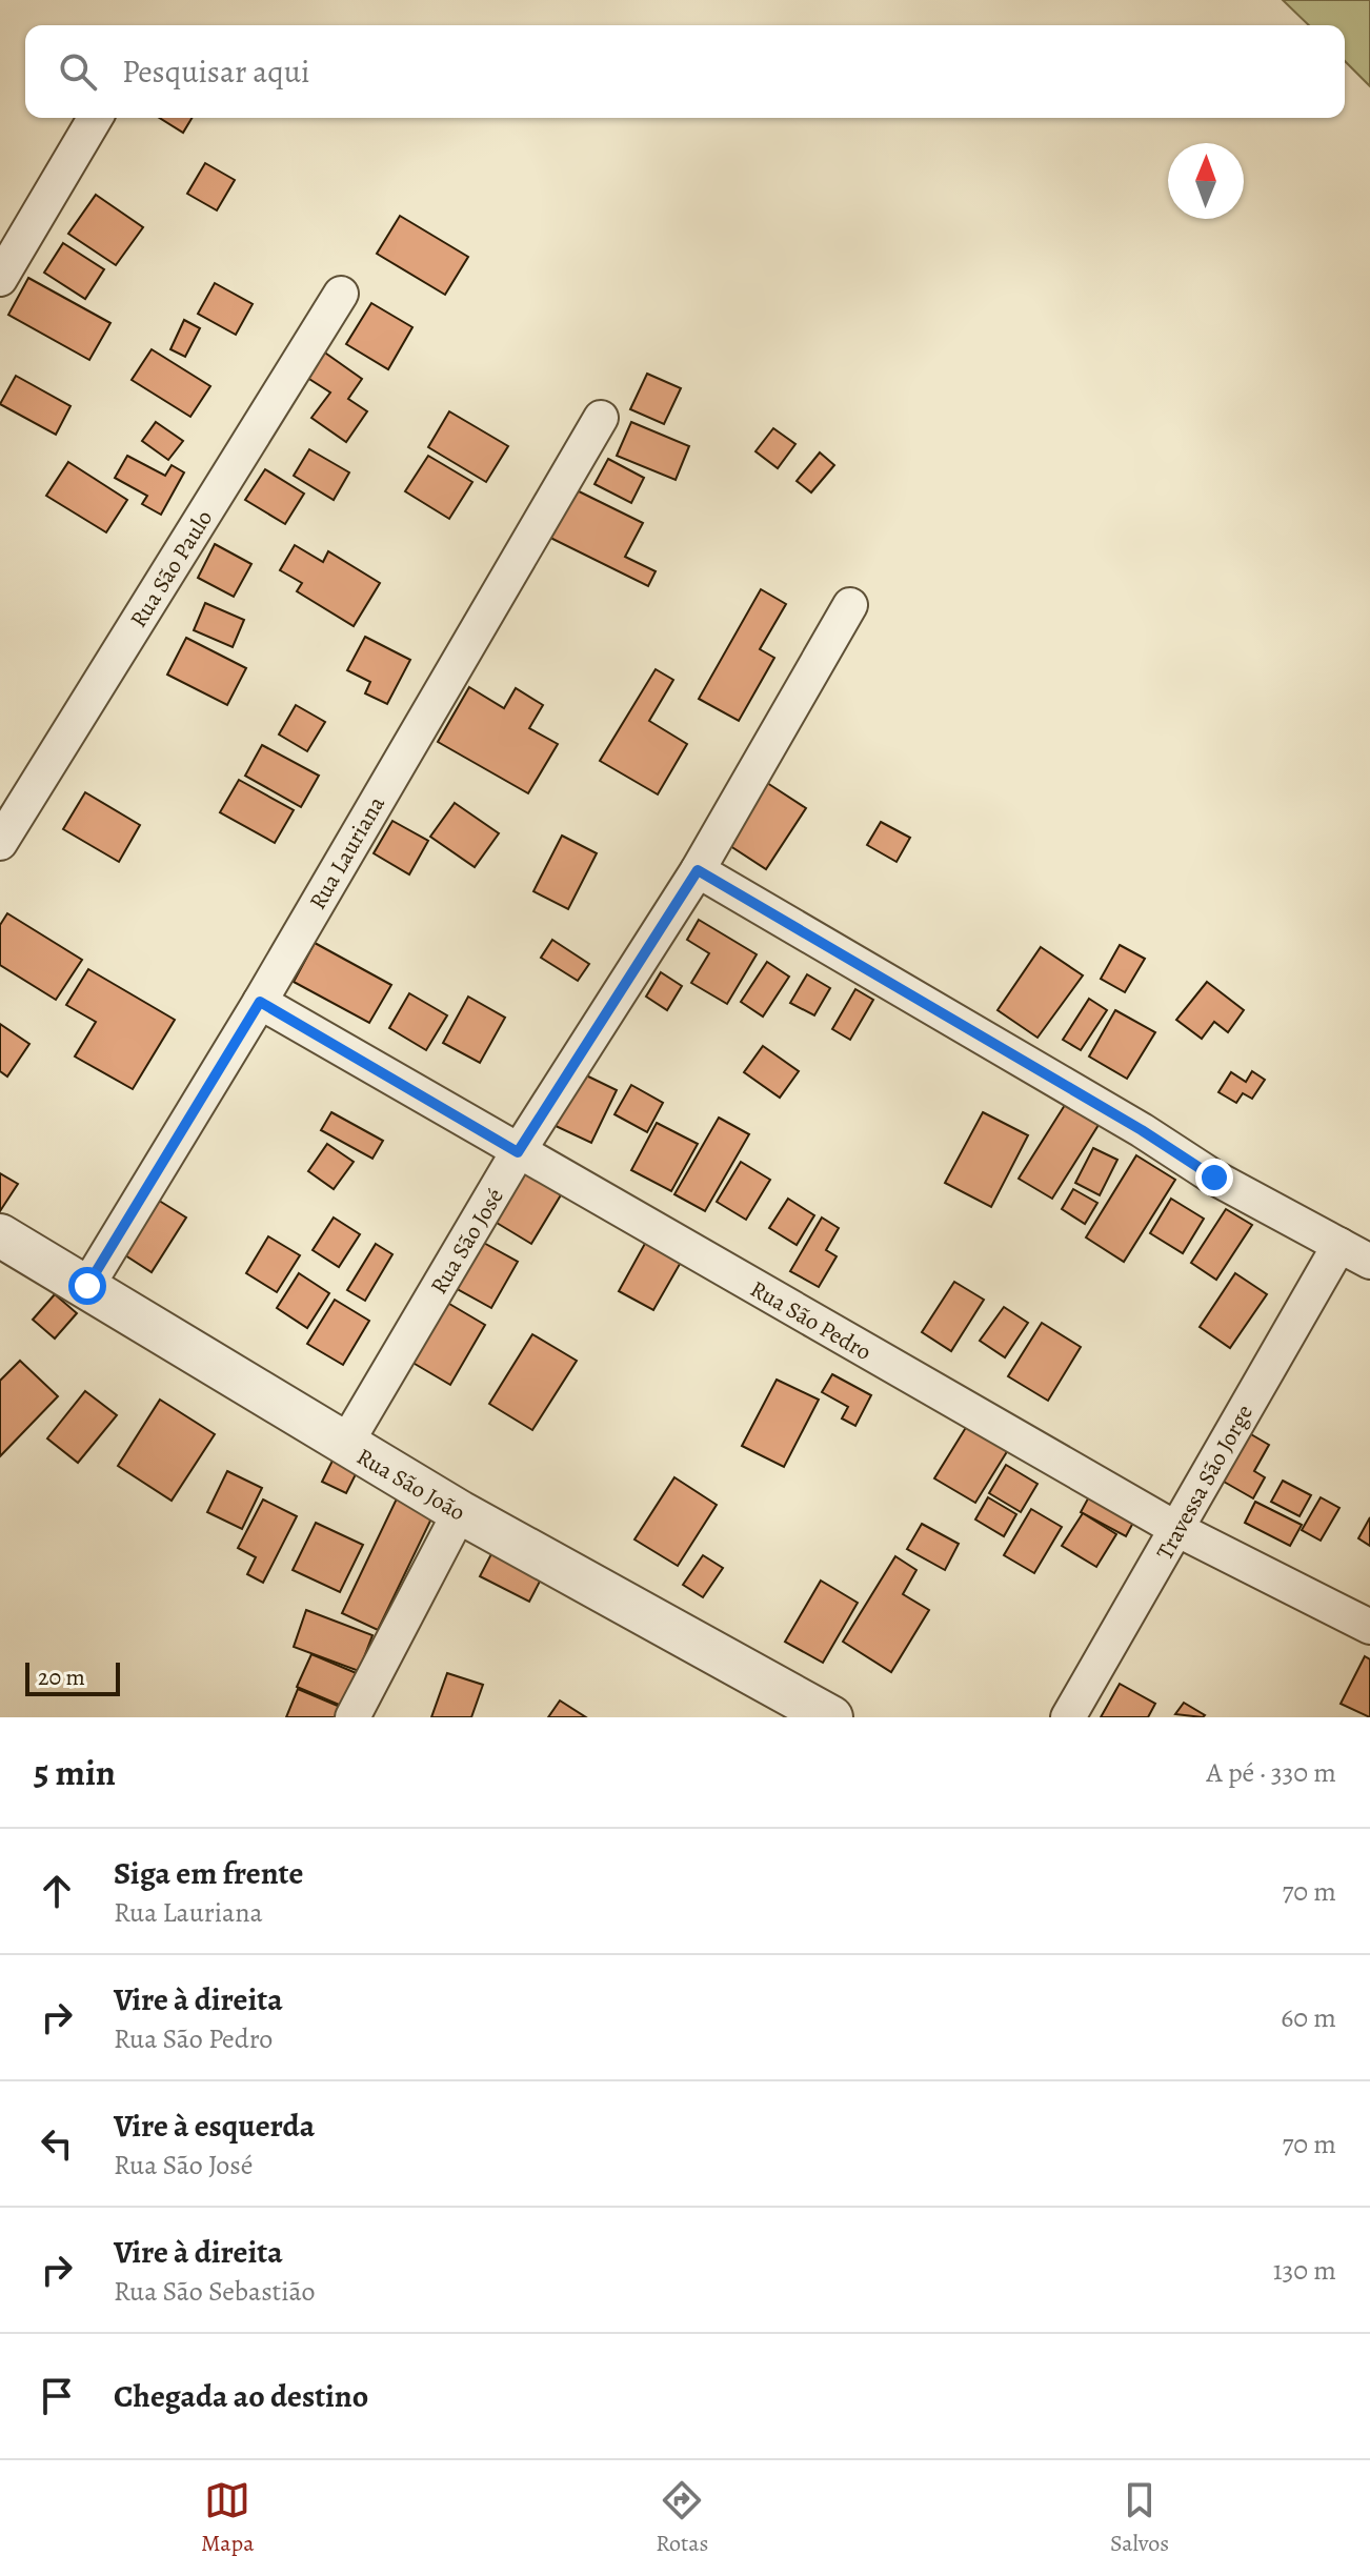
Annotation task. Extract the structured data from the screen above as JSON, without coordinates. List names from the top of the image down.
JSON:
{
  "streets": {
    "street": [
      "Rua São Paulo",
      "Rua Lauriana",
      "Rua São José",
      "Rua São Pedro",
      "Travessa São Jorge",
      "Rua São João"
    ]
  },
  "crossings": [
    ["Rua Lauriana", "Rua São Pedro"],
    ["Rua Lauriana", "Rua São João"],
    ["Rua São José", "Rua São Pedro"],
    ["Rua São José", "Rua São João"],
    ["Rua São Pedro", "Travessa São Jorge"]
  ],
  "scale_bar": "20 m",
  "north": "top",
  "page": {
    "search": "Pesquisar aqui",
    "scale": "20 m",
    "heading": ["5 min", "A pé · 330 m"],
    "list": [
      ["Siga em frente", "Rua Lauriana", "70 m"],
      ["Vire à direita", "Rua São Pedro", "60 m"],
      ["Vire à esquerda", "Rua São José", "70 m"],
      ["Vire à direita", "Rua São Sebastião", "130 m"],
      "Chegada ao destino"
    ],
    "nav": ["Mapa", "Rotas", "Salvos"]
  }
}
